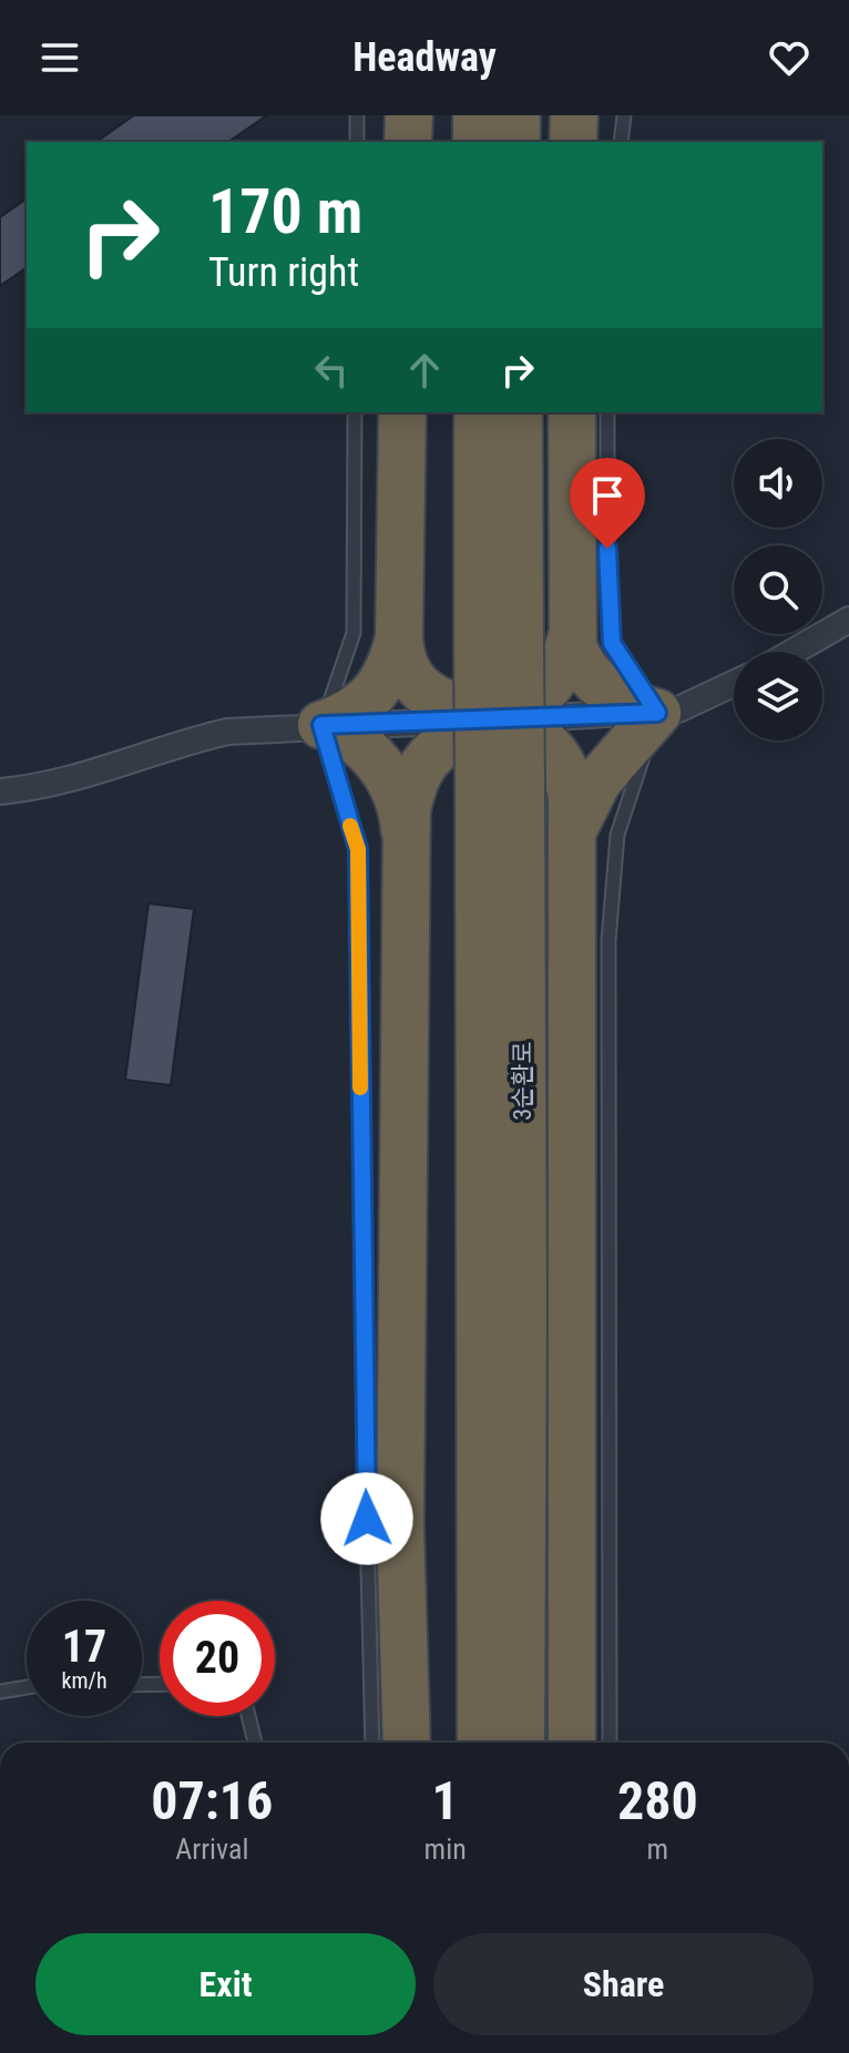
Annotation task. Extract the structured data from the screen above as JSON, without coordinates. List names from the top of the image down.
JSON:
{
  "streets": {
    "highway": ["3순환로"]
  },
  "page": {
    "header": "Headway",
    "turn": ["170 m", "Turn right"],
    "speed": "17 km/h",
    "limit": "20",
    "eta": [
      "07:16",
      "Arrival",
      "1",
      "min",
      "280",
      "m"
    ],
    "buttons": ["Exit", "Share"]
  }
}
